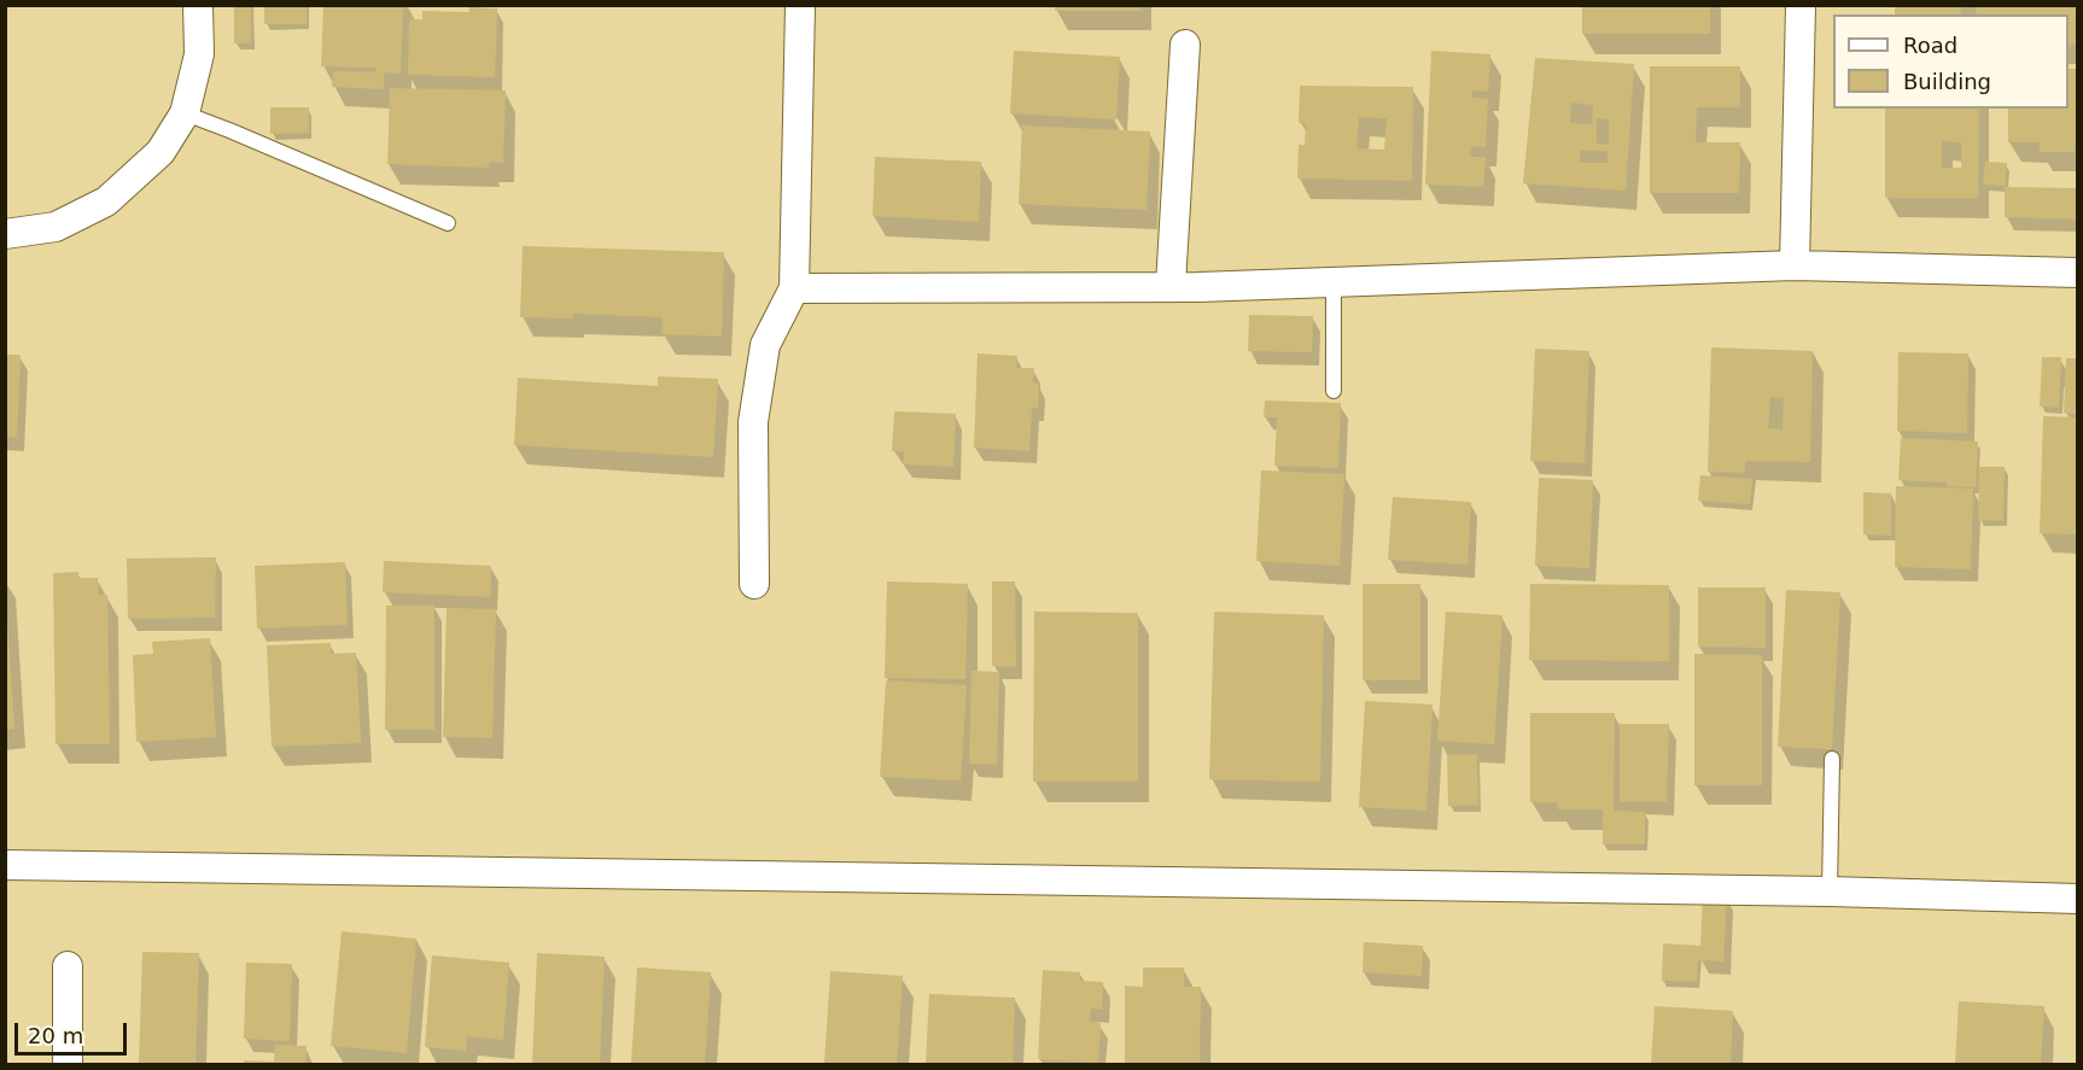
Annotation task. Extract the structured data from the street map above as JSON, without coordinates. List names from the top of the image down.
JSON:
{
  "legend": ["Road", "Building"],
  "scale_bar": "20 m"
}
